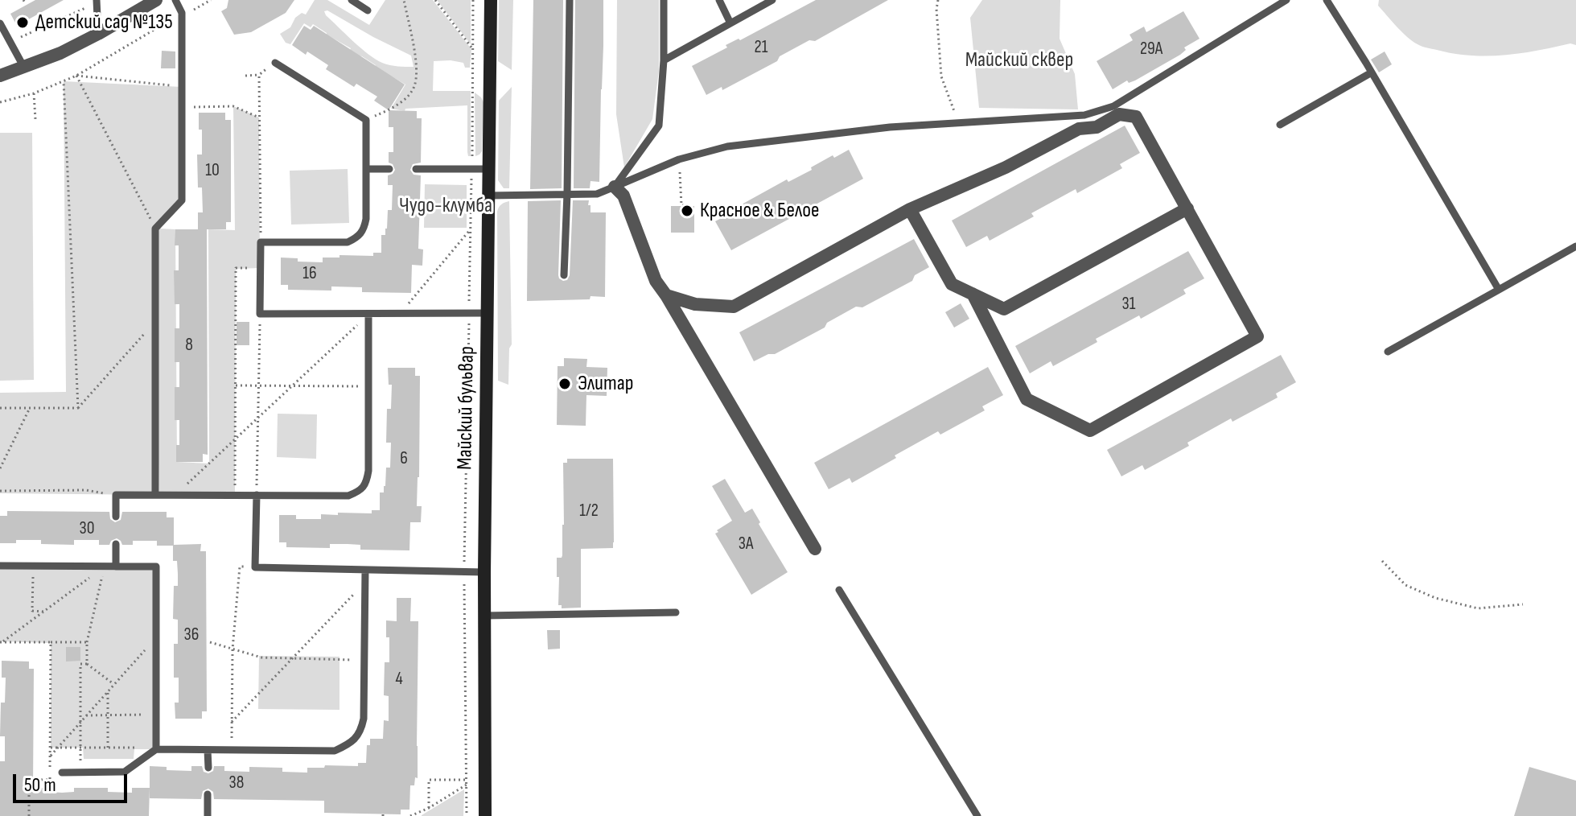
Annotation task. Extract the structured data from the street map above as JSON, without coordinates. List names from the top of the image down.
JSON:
{
  "streets": {
    "main road": ["Майский бульвар"]
  },
  "parks": ["Майский сквер", "Чудо-клумба"],
  "places": ["Детский сад №135", "Красное & Белое", "Элитар"],
  "house_numbers": [
    "21",
    "29А",
    "10",
    "16",
    "31",
    "8",
    "6",
    "1/2",
    "30",
    "3А",
    "36",
    "4",
    "38"
  ],
  "scale_bar": "50 m"
}
